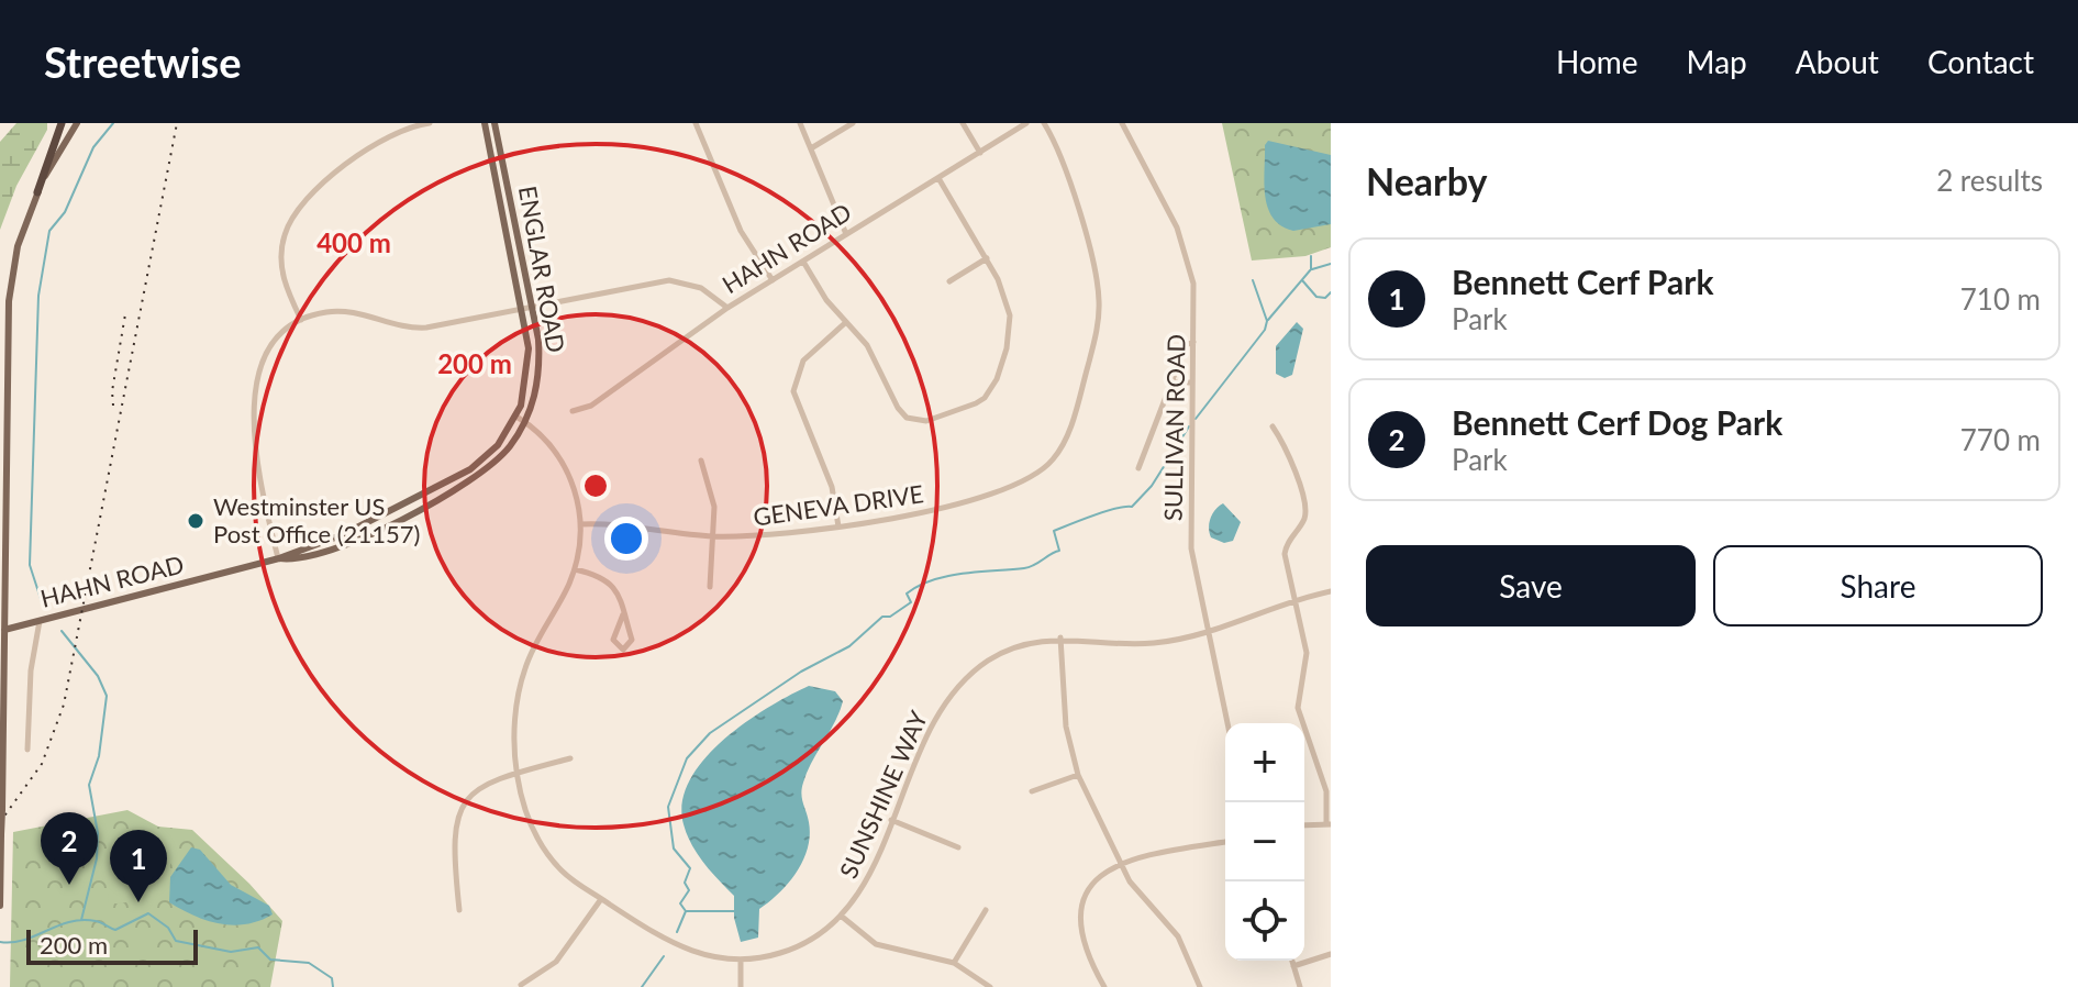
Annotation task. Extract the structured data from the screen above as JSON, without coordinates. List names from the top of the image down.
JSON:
{
  "streets": {
    "main road": ["HAHN ROAD", "ENGLAR ROAD"],
    "street": ["SULLIVAN ROAD", "GENEVA DRIVE", "SUNSHINE WAY"]
  },
  "crossings": [
    ["HAHN ROAD", "ENGLAR ROAD"],
    ["HAHN ROAD", "SUNSHINE WAY"],
    ["ENGLAR ROAD", "SUNSHINE WAY"],
    ["SULLIVAN ROAD", "SUNSHINE WAY"],
    ["GENEVA DRIVE", "SUNSHINE WAY"]
  ],
  "places": ["Westminster US Post Office (21157)"],
  "scale_bar": "200 m",
  "page": {
    "header": "Streetwise",
    "nav": [
      "Home",
      "Map",
      "About",
      "Contact"
    ],
    "heading": ["Nearby", "2 results"],
    "list": [
      {
        "mark": "1",
        "name": "Bennett Cerf Park",
        "note": "Park",
        "value": "710 m"
      },
      {
        "mark": "2",
        "name": "Bennett Cerf Dog Park",
        "note": "Park",
        "value": "770 m"
      }
    ],
    "buttons": ["Save", "Share"],
    "map_buttons": ["+", "−"],
    "pins": ["2", "1"],
    "scale": "200 m"
  },
  "rings": ["400 m", "200 m"]
}
